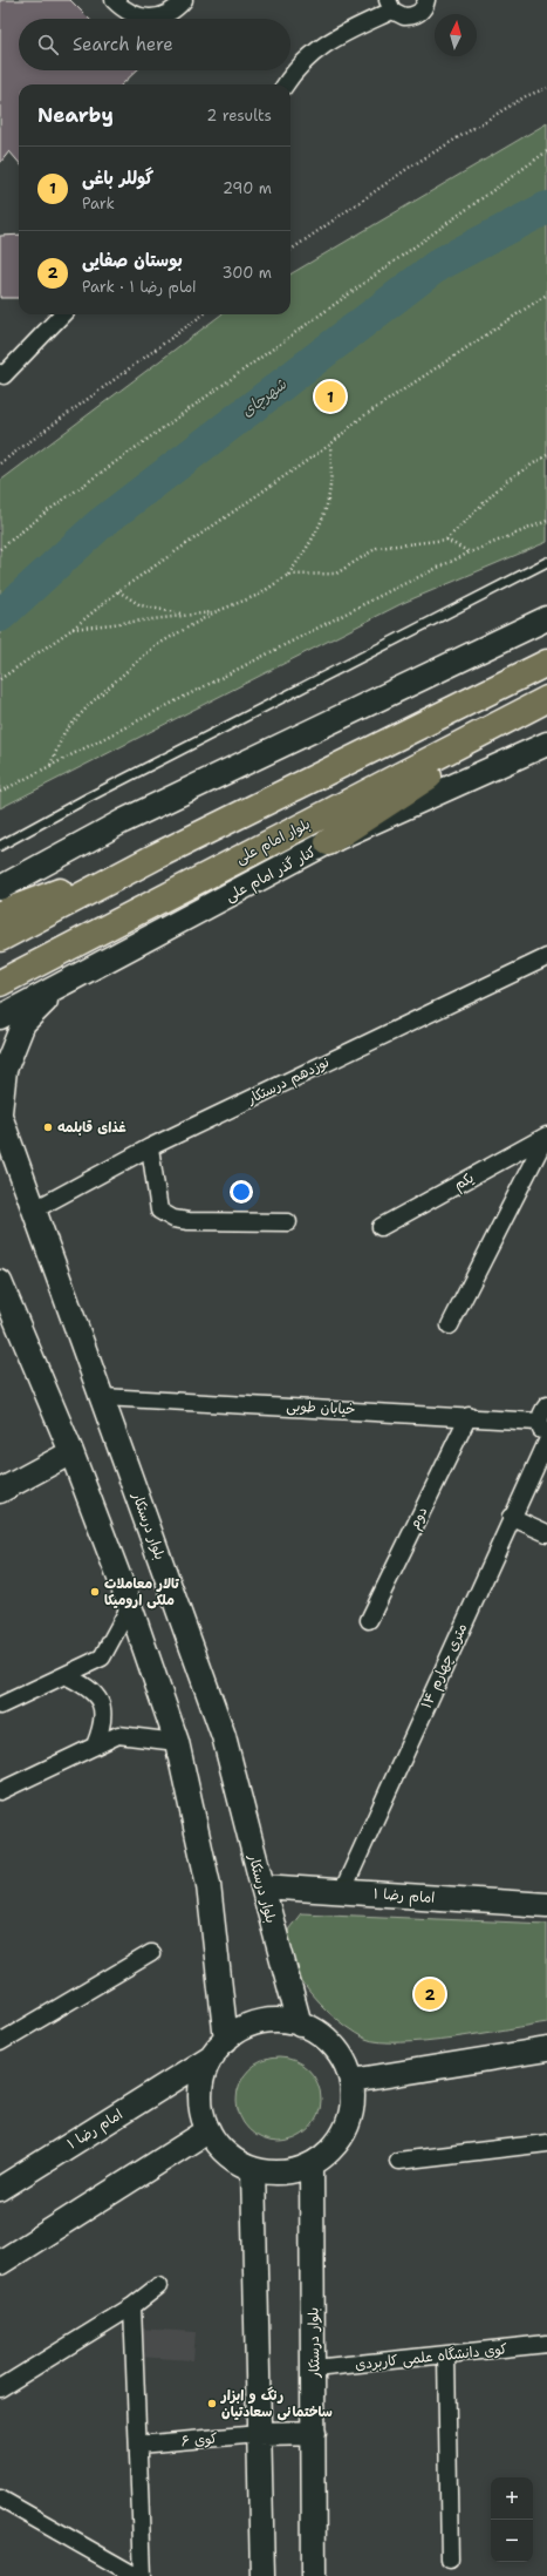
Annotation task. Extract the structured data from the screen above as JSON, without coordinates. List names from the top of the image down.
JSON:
{
  "streets": {
    "highway": ["بلوار امام علی"],
    "main road": ["کنار گذر امام علی", "بلوار درستکار", "امام رضا ۱"],
    "street": [
      "نوزدهم درستکار",
      "یکم",
      "خیابان طوبی",
      "دوم",
      "۱۴ متری چهارم",
      "کوی دانشگاه علمی کاربردی",
      "کوی ۶"
    ]
  },
  "crossings": [
    ["نوزدهم درستکار", "بلوار درستکار"],
    ["خیابان طوبی", "دوم"],
    ["خیابان طوبی", "بلوار درستکار"],
    ["بلوار درستکار", "امام رضا ۱"],
    ["بلوار درستکار", "کوی دانشگاه علمی کاربردی"],
    ["۱۴ متری چهارم", "امام رضا ۱"]
  ],
  "water": ["شهرچای"],
  "places": ["غذای قابلمه", "تالار معاملات ملکی ارومیکا", "رنگ و ابزار ساختمانی سعادتیان"],
  "north": "top",
  "page": {
    "search": "Search here",
    "heading": ["Nearby", "2 results"],
    "list": [
      {
        "mark": "1",
        "name": "گوللر باغی",
        "note": "Park",
        "value": "290 m"
      },
      {
        "mark": "2",
        "name": "بوستان صفایی",
        "note": "Park · امام رضا ۱",
        "value": "300 m"
      }
    ],
    "pins": ["1", "2"],
    "map_buttons": ["+", "−"]
  }
}
